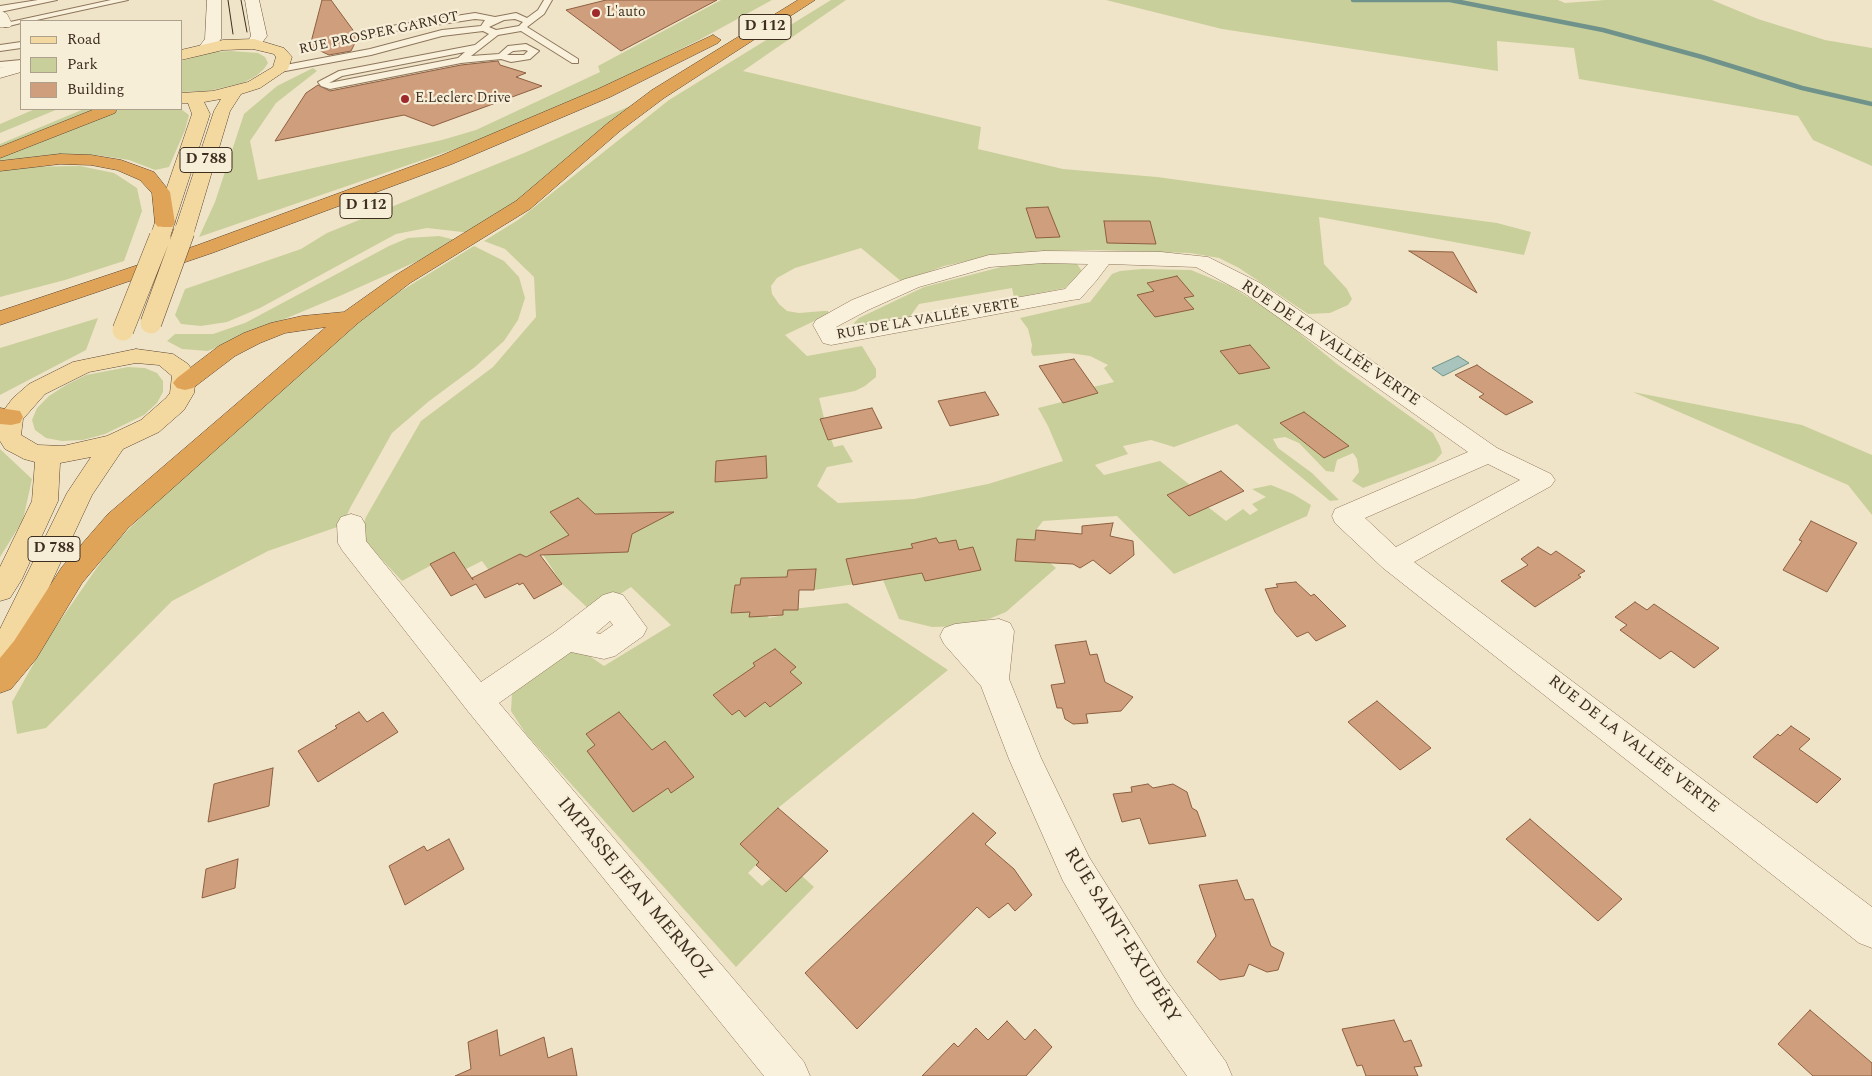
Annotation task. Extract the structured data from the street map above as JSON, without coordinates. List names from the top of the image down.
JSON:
{
  "streets": {
    "highway": ["D 112"],
    "main road": ["D 788"],
    "street": ["RUE DE LA VALLÉE VERTE", "IMPASSE JEAN MERMOZ", "RUE SAINT-EXUPÉRY"],
    "lane": ["RUE PROSPER GARNOT"]
  },
  "places": ["L'auto", "E.Leclerc Drive"],
  "legend": ["Road", "Park", "Building"]
}
